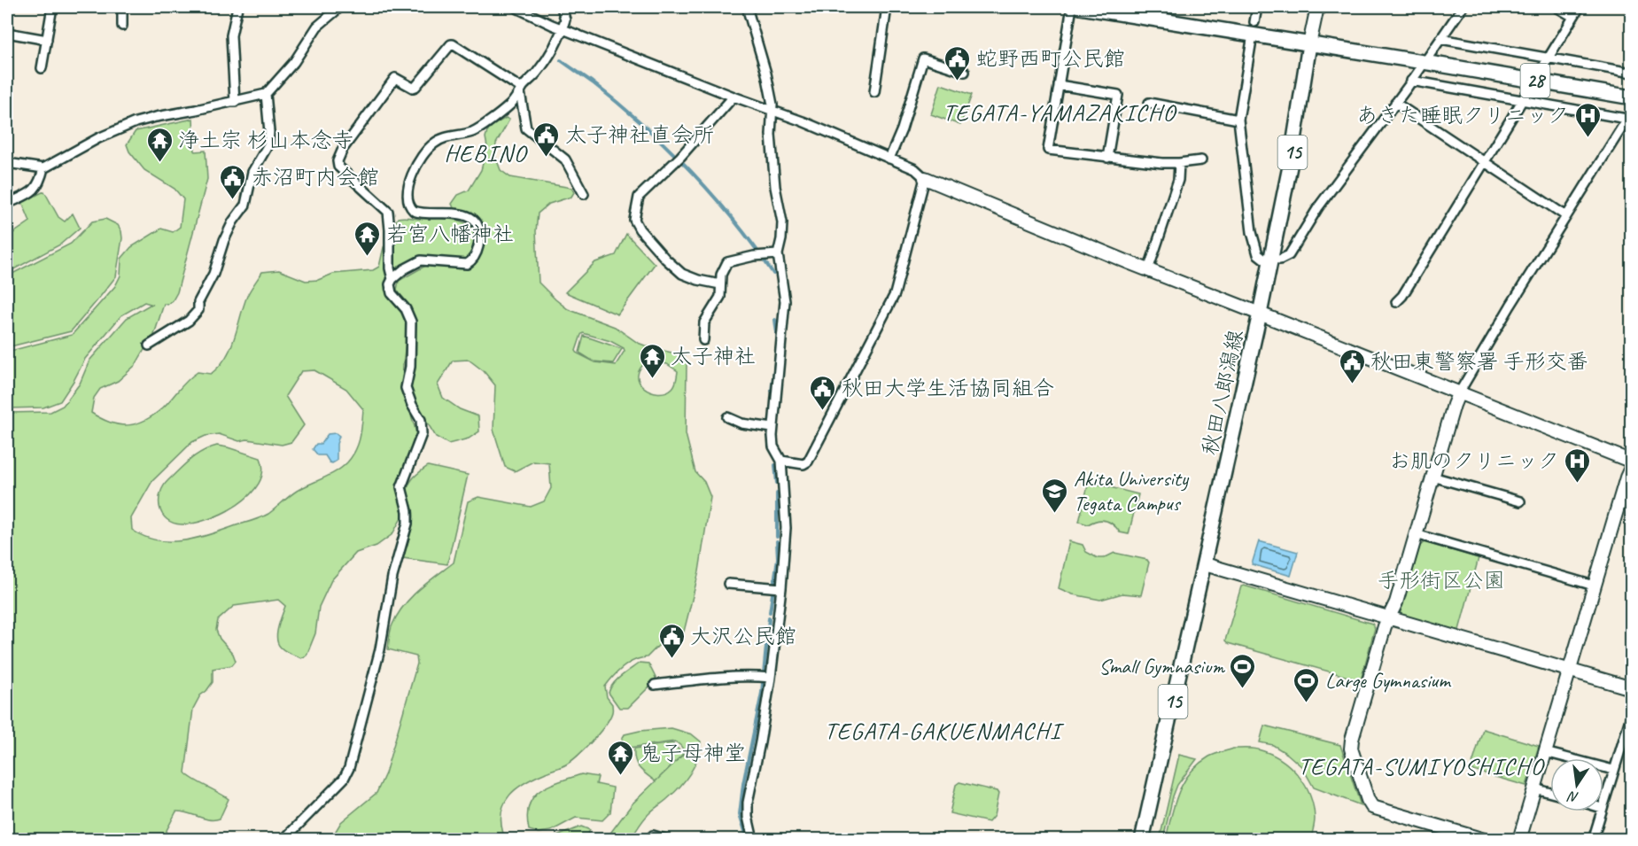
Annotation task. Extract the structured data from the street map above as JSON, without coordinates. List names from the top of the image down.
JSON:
{
  "streets": {
    "main road": ["28", "15", "秋田八郎潟線"]
  },
  "crossings": [
    ["28", "秋田八郎潟線"]
  ],
  "districts": [
    "TEGATA-YAMAZAKICHO",
    "HEBINO",
    "TEGATA-GAKUENMACHI",
    "TEGATA-SUMIYOSHICHO"
  ],
  "parks": ["手形街区公園"],
  "places": {
    "public building": [
      "蛇野西町公民館",
      "太子神社直会所",
      "赤沼町内会館",
      "秋田東警察署 手形交番",
      "秋田大学生活協同組合",
      "大沢公民館"
    ],
    "hospital": ["あきた睡眠クリニック", "お肌のクリニック"],
    "temple": [
      "浄土宗 杉山本念寺",
      "若宮八幡神社",
      "太子神社",
      "鬼子母神堂"
    ],
    "school or university": ["Akita University Tegata Campus"],
    "sports": ["Small Gymnasium", "Large Gymnasium"]
  },
  "north": "bottom"
}
